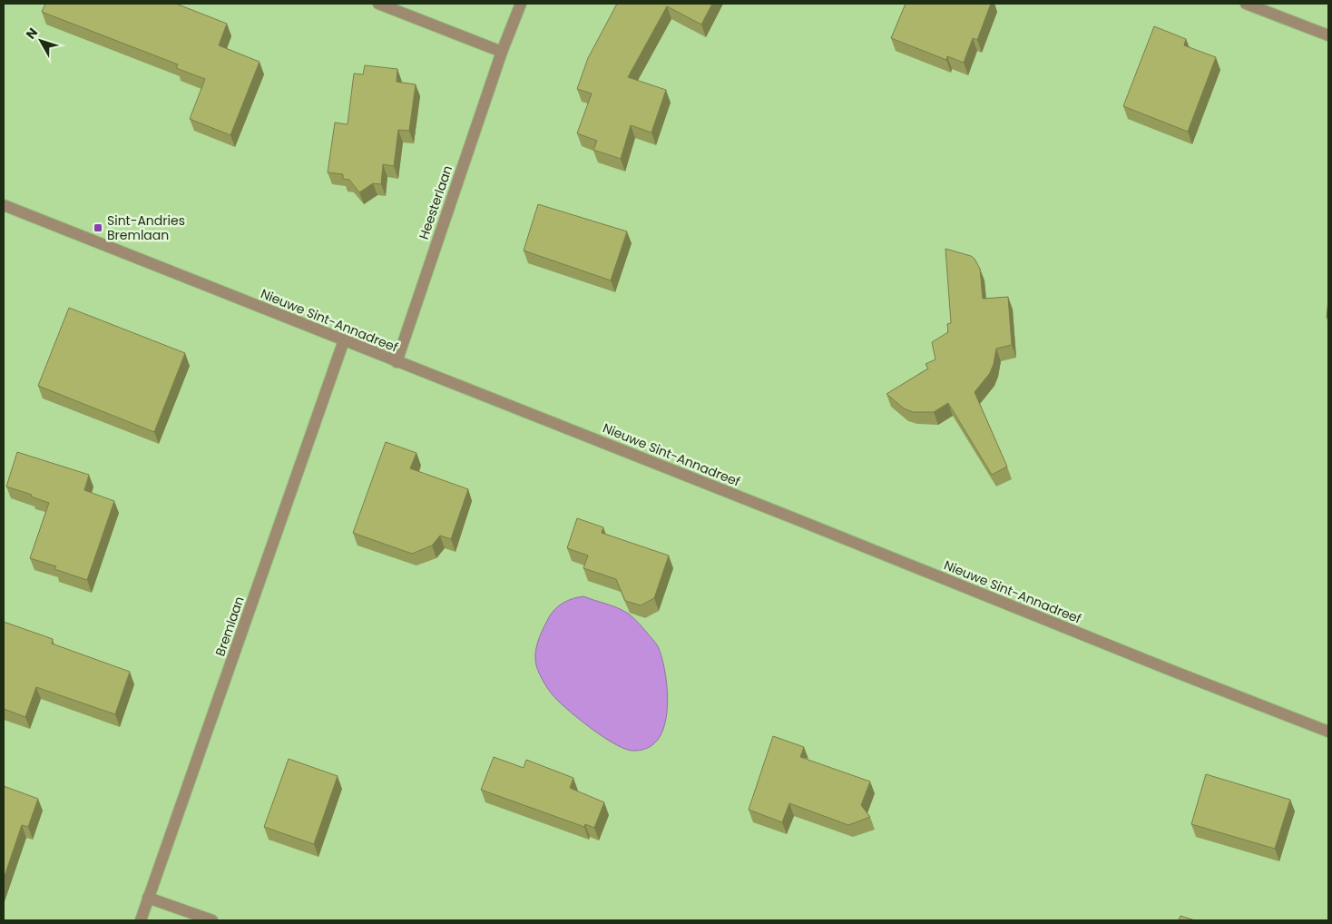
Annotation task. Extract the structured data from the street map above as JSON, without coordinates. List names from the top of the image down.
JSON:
{
  "streets": {
    "street": ["Heesterlaan", "Nieuwe Sint-Annadreef", "Bremlaan"]
  },
  "crossings": [
    ["Heesterlaan", "Nieuwe Sint-Annadreef"],
    ["Nieuwe Sint-Annadreef", "Bremlaan"]
  ],
  "places": {
    "transit": ["Sint-Andries Bremlaan"]
  },
  "north": "top left"
}
